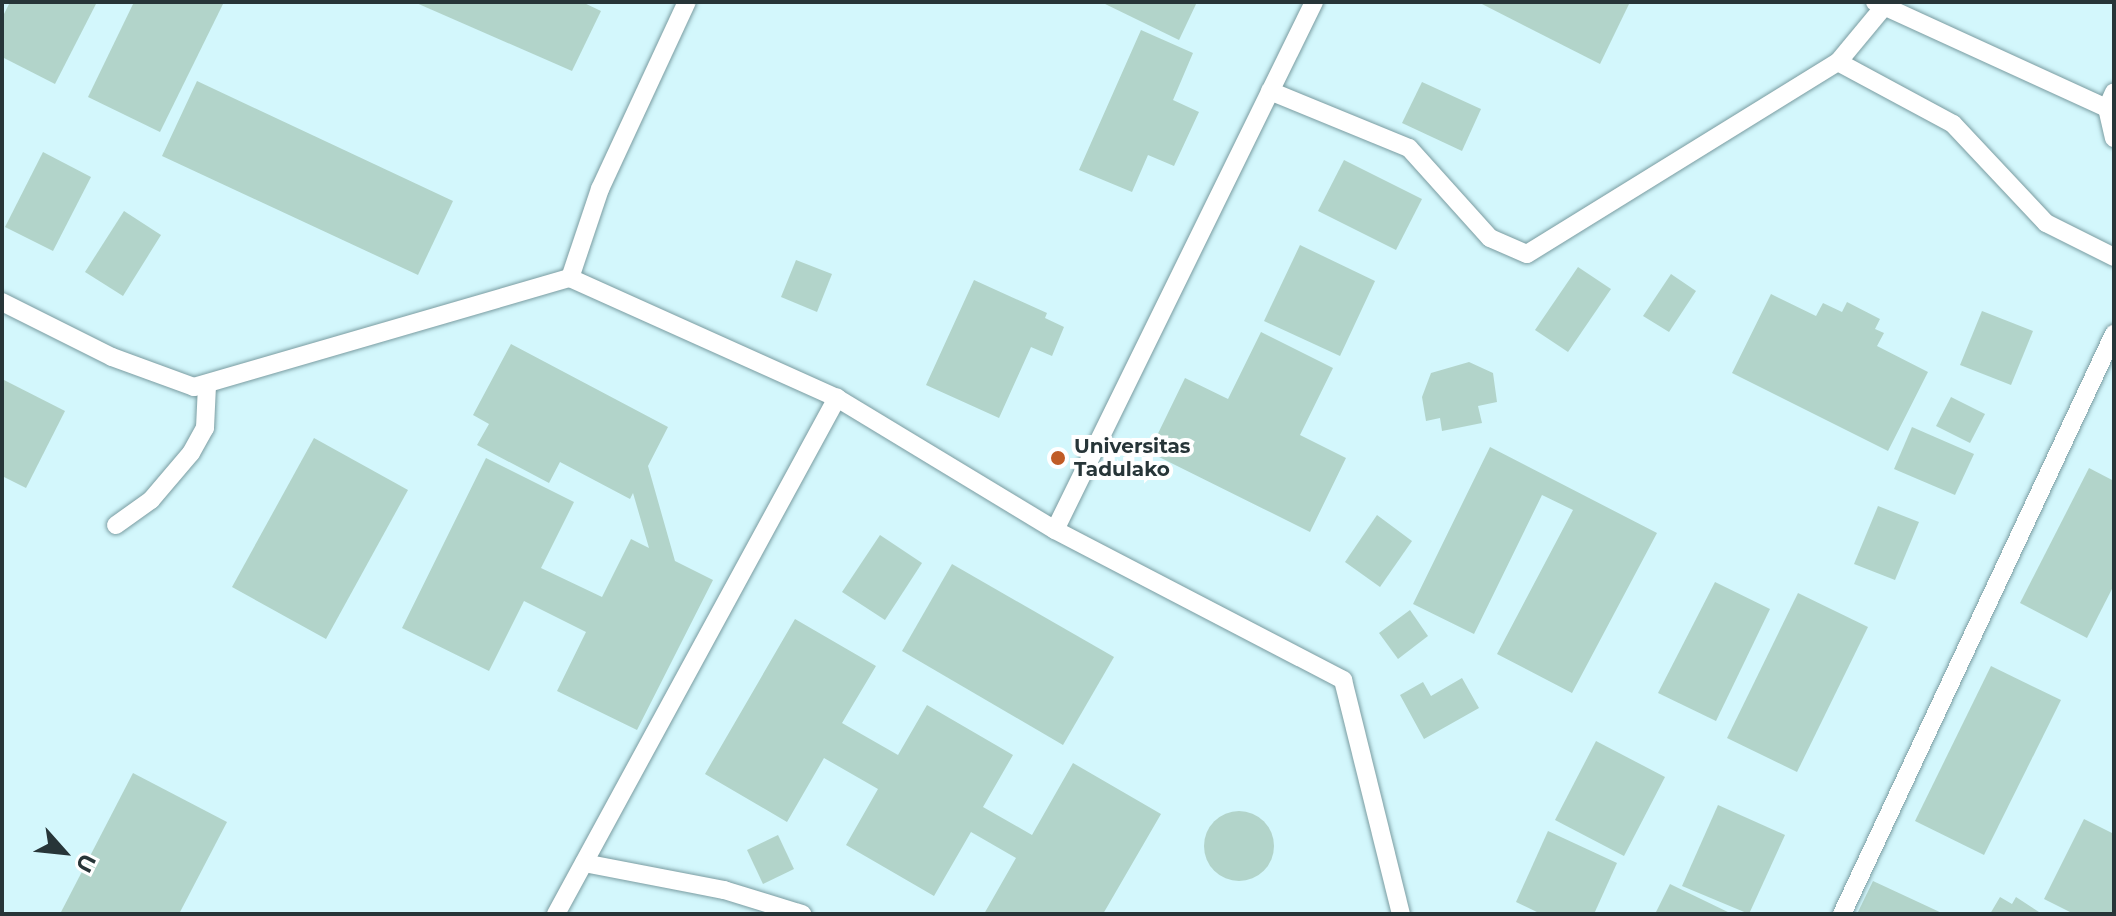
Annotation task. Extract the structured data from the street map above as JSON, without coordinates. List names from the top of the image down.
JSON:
{
  "places": ["Universitas Tadulako"],
  "north": "bottom right"
}
